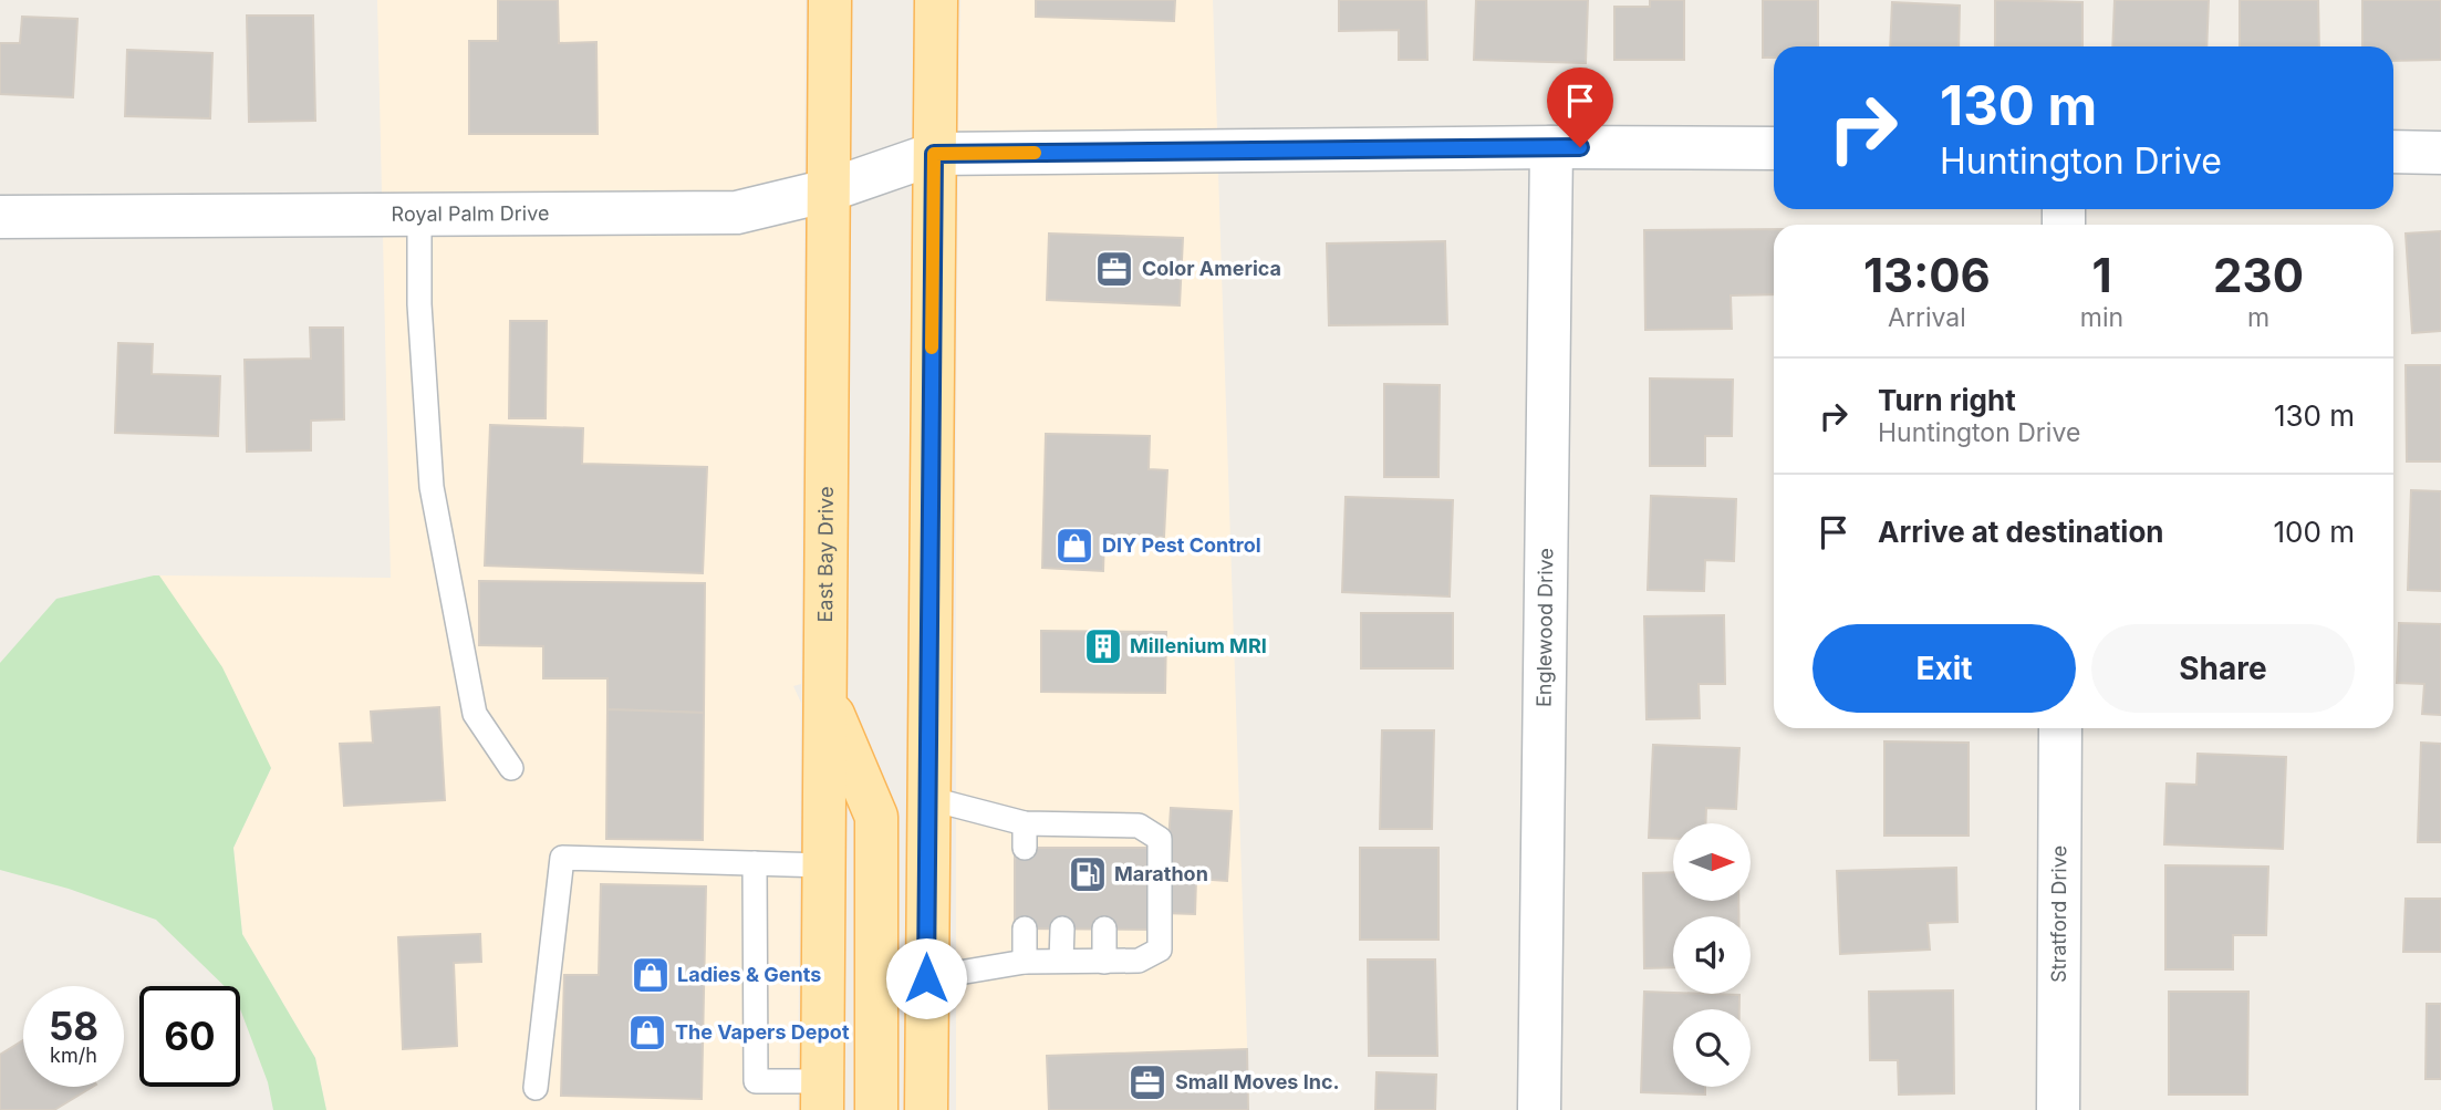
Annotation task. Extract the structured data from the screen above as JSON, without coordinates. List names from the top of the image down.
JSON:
{
  "streets": {
    "main road": ["East Bay Drive"],
    "street": ["Royal Palm Drive", "Englewood Drive", "Stratford Drive"]
  },
  "crossings": [
    ["Royal Palm Drive", "East Bay Drive"],
    ["Royal Palm Drive", "Englewood Drive"]
  ],
  "places": {
    "office": ["Color America", "Small Moves Inc."],
    "shop": ["DIY Pest Control", "Ladies & Gents", "The Vapers Depot"],
    "building": ["Millenium MRI"],
    "fuel station": ["Marathon"]
  },
  "north": "right",
  "page": {
    "turn": ["130 m", "Huntington Drive"],
    "eta": [
      "13:06",
      "Arrival",
      "1",
      "min",
      "230",
      "m"
    ],
    "list": [
      {
        "name": "Turn right",
        "note": "Huntington Drive",
        "value": "130 m"
      },
      {
        "name": "Arrive at destination",
        "value": "100 m"
      }
    ],
    "buttons": ["Exit", "Share"],
    "speed": "58 km/h",
    "limit": "60"
  }
}
